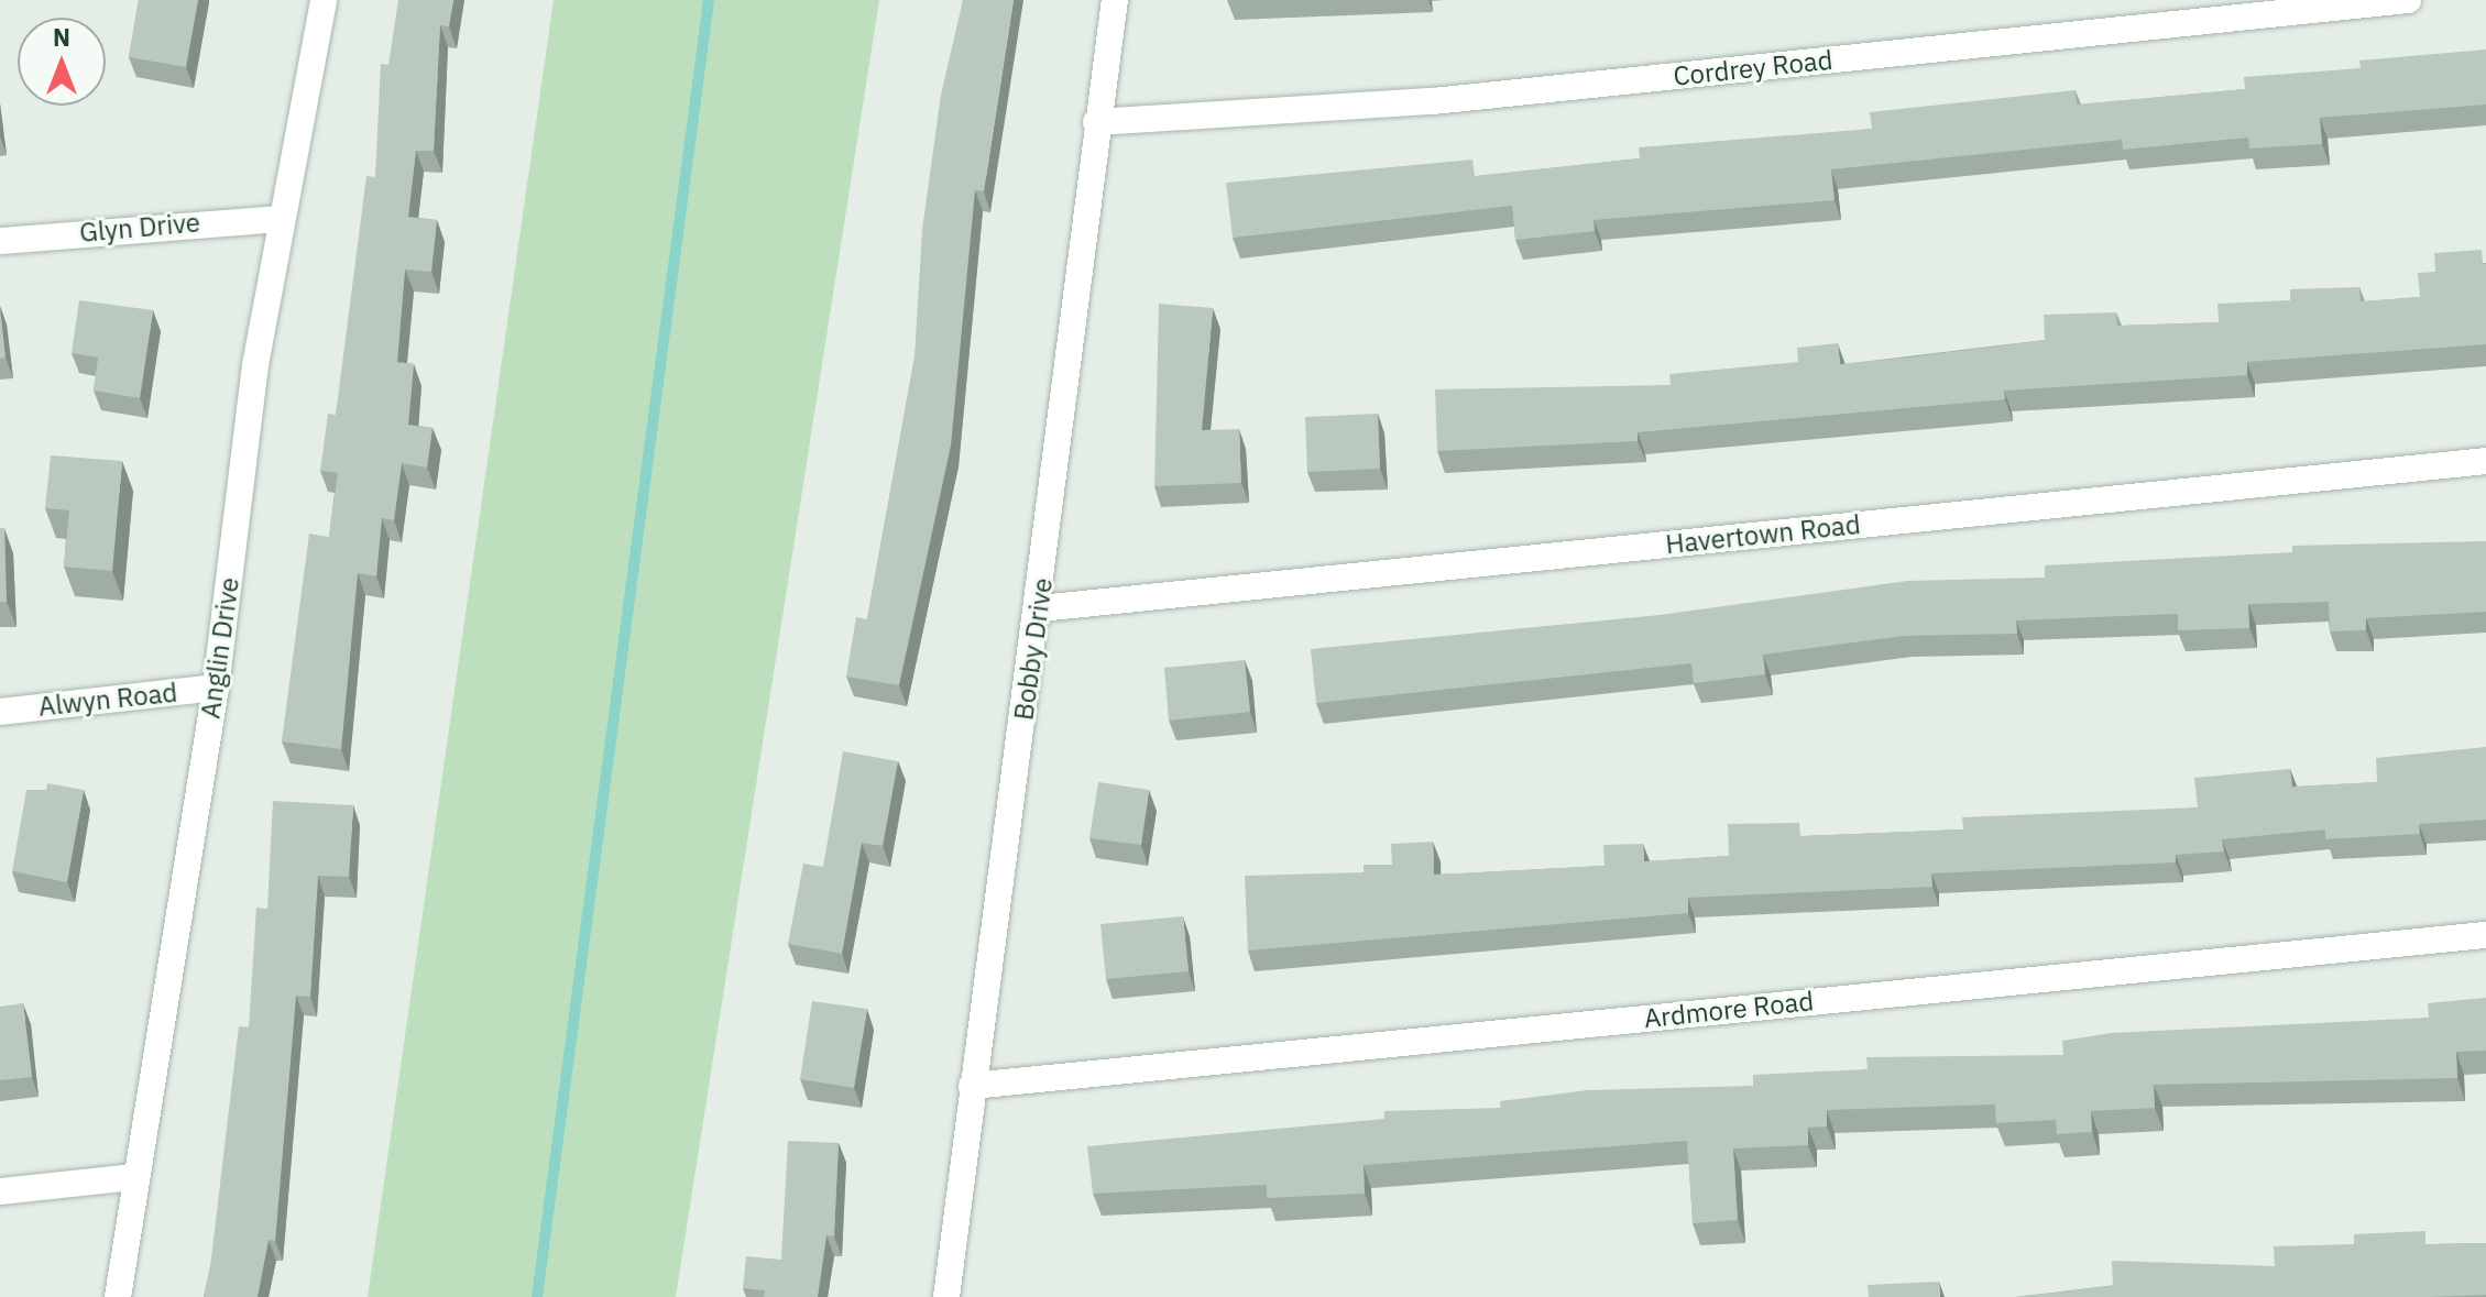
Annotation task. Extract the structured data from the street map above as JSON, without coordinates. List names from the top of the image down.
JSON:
{
  "streets": {
    "street": [
      "Cordrey Road",
      "Glyn Drive",
      "Havertown Road",
      "Anglin Drive",
      "Bobby Drive",
      "Alwyn Road",
      "Ardmore Road"
    ]
  },
  "crossings": [
    ["Cordrey Road", "Bobby Drive"],
    ["Glyn Drive", "Anglin Drive"],
    ["Havertown Road", "Bobby Drive"],
    ["Anglin Drive", "Alwyn Road"],
    ["Bobby Drive", "Ardmore Road"]
  ],
  "north": "top"
}
